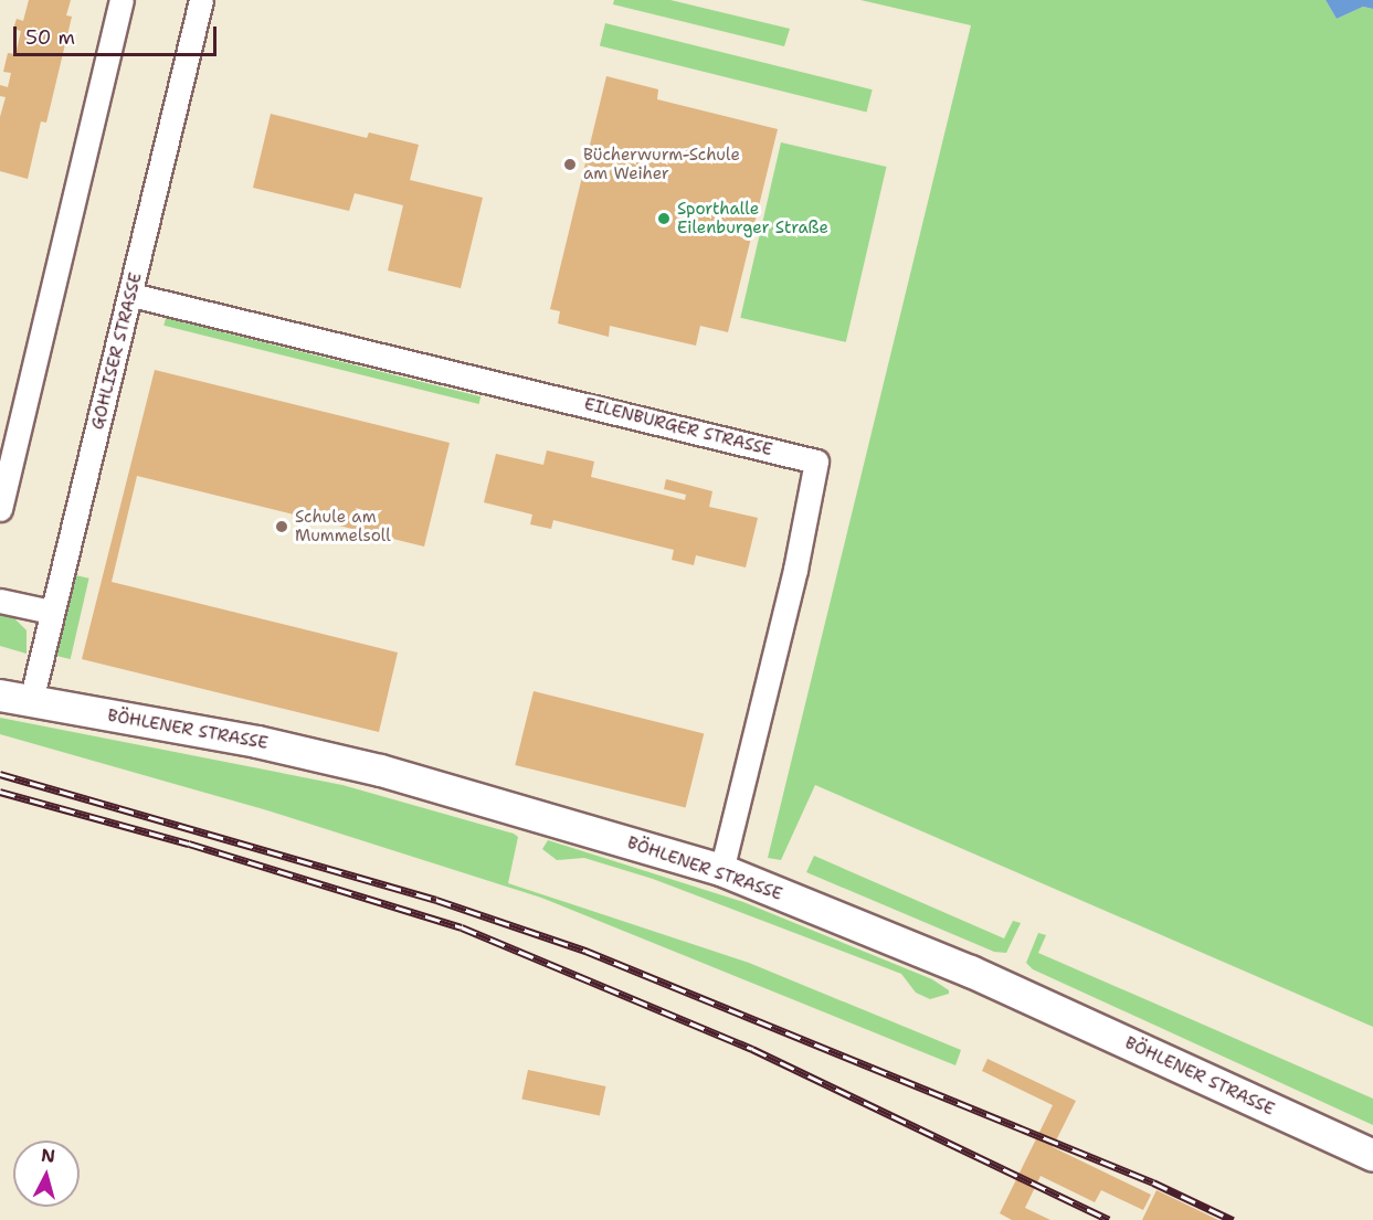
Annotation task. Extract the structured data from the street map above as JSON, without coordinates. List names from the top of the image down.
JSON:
{
  "streets": {
    "street": ["GOHLISER STRASSE", "EILENBURGER STRASSE", "BÖHLENER STRASSE"]
  },
  "crossings": [
    ["GOHLISER STRASSE", "EILENBURGER STRASSE"],
    ["GOHLISER STRASSE", "BÖHLENER STRASSE"],
    ["EILENBURGER STRASSE", "BÖHLENER STRASSE"]
  ],
  "places": ["Bücherwurm-Schule am Weiher", "Sporthalle Eilenburger Straße", "Schule am Mummelsoll"],
  "scale_bar": "50 m",
  "north": "top"
}
